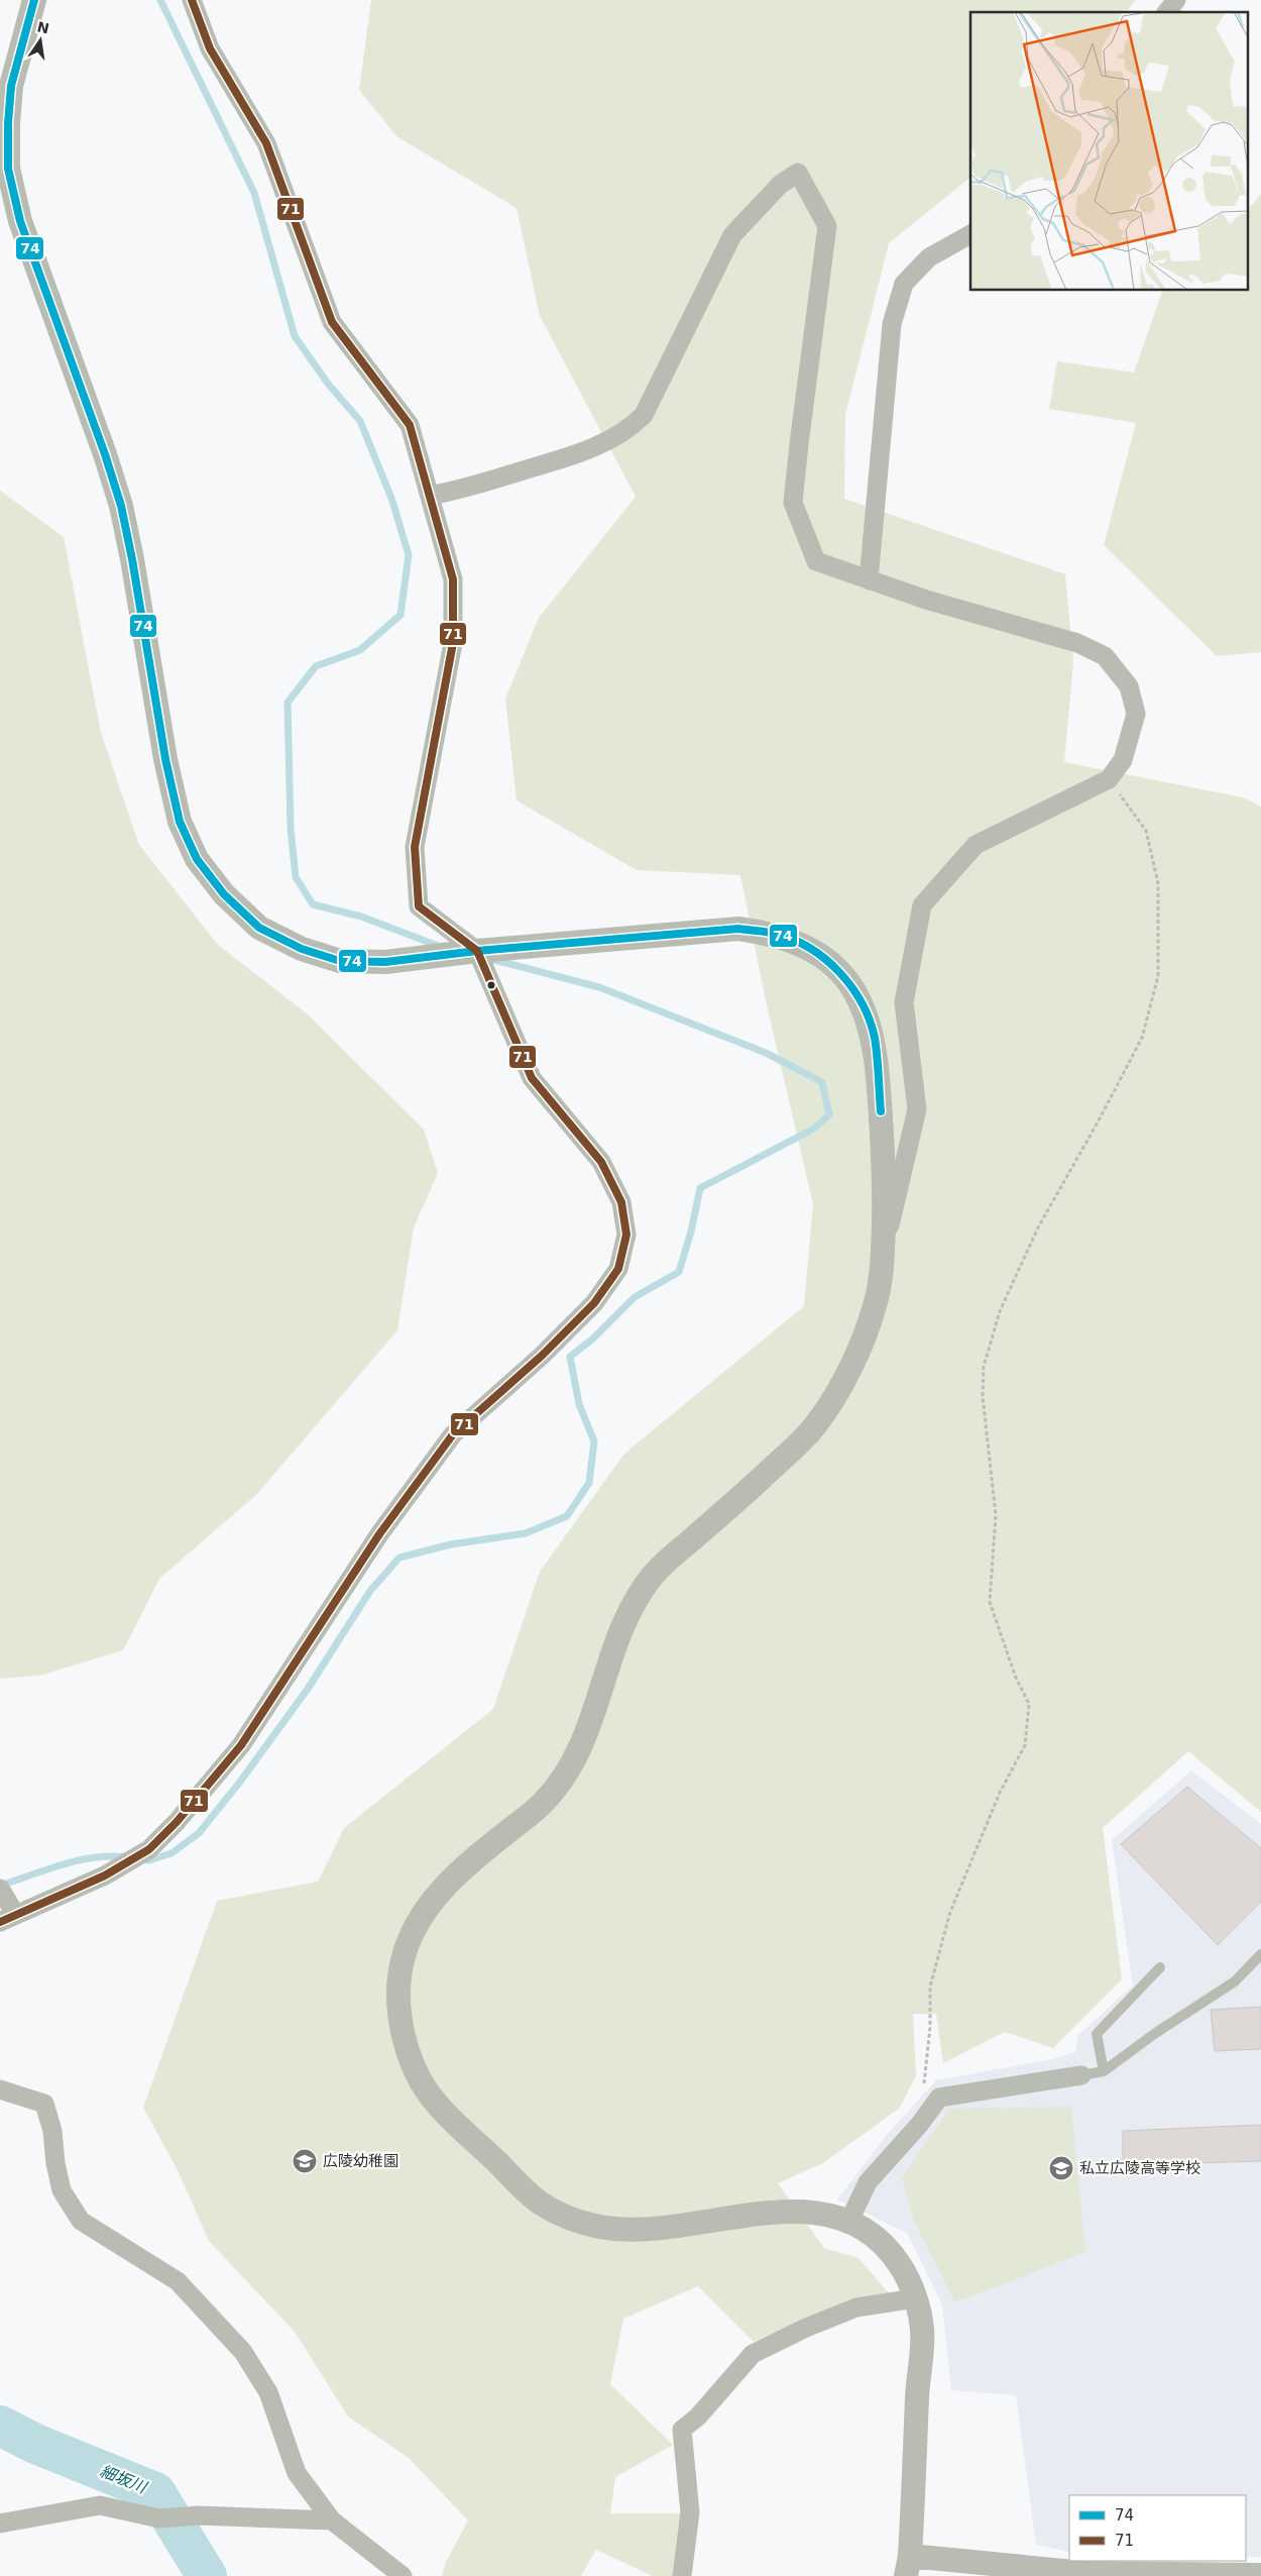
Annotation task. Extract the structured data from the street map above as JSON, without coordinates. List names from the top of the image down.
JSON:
{
  "water": ["細坂川"],
  "places": {
    "school or university": ["広陵幼稚園", "私立広陵高等学校"]
  },
  "lines": ["transit line 74", "transit line 71"],
  "legend": ["74", "71"],
  "north": "top"
}
